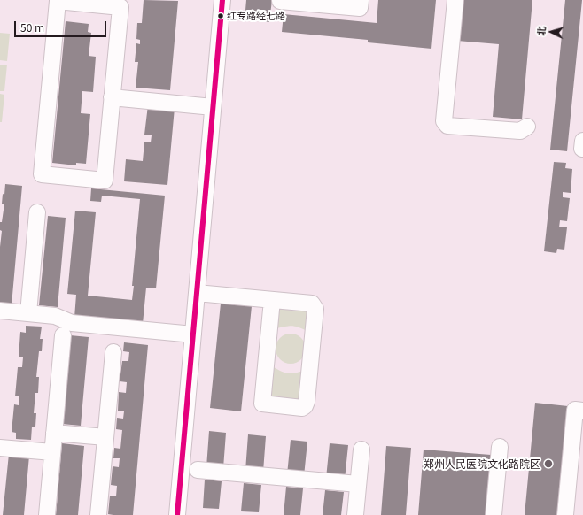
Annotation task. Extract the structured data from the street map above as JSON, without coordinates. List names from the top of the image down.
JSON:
{
  "places": ["红专路经七路", "郑州人民医院文化路院区"],
  "scale_bar": "50 m",
  "north": "left"
}
